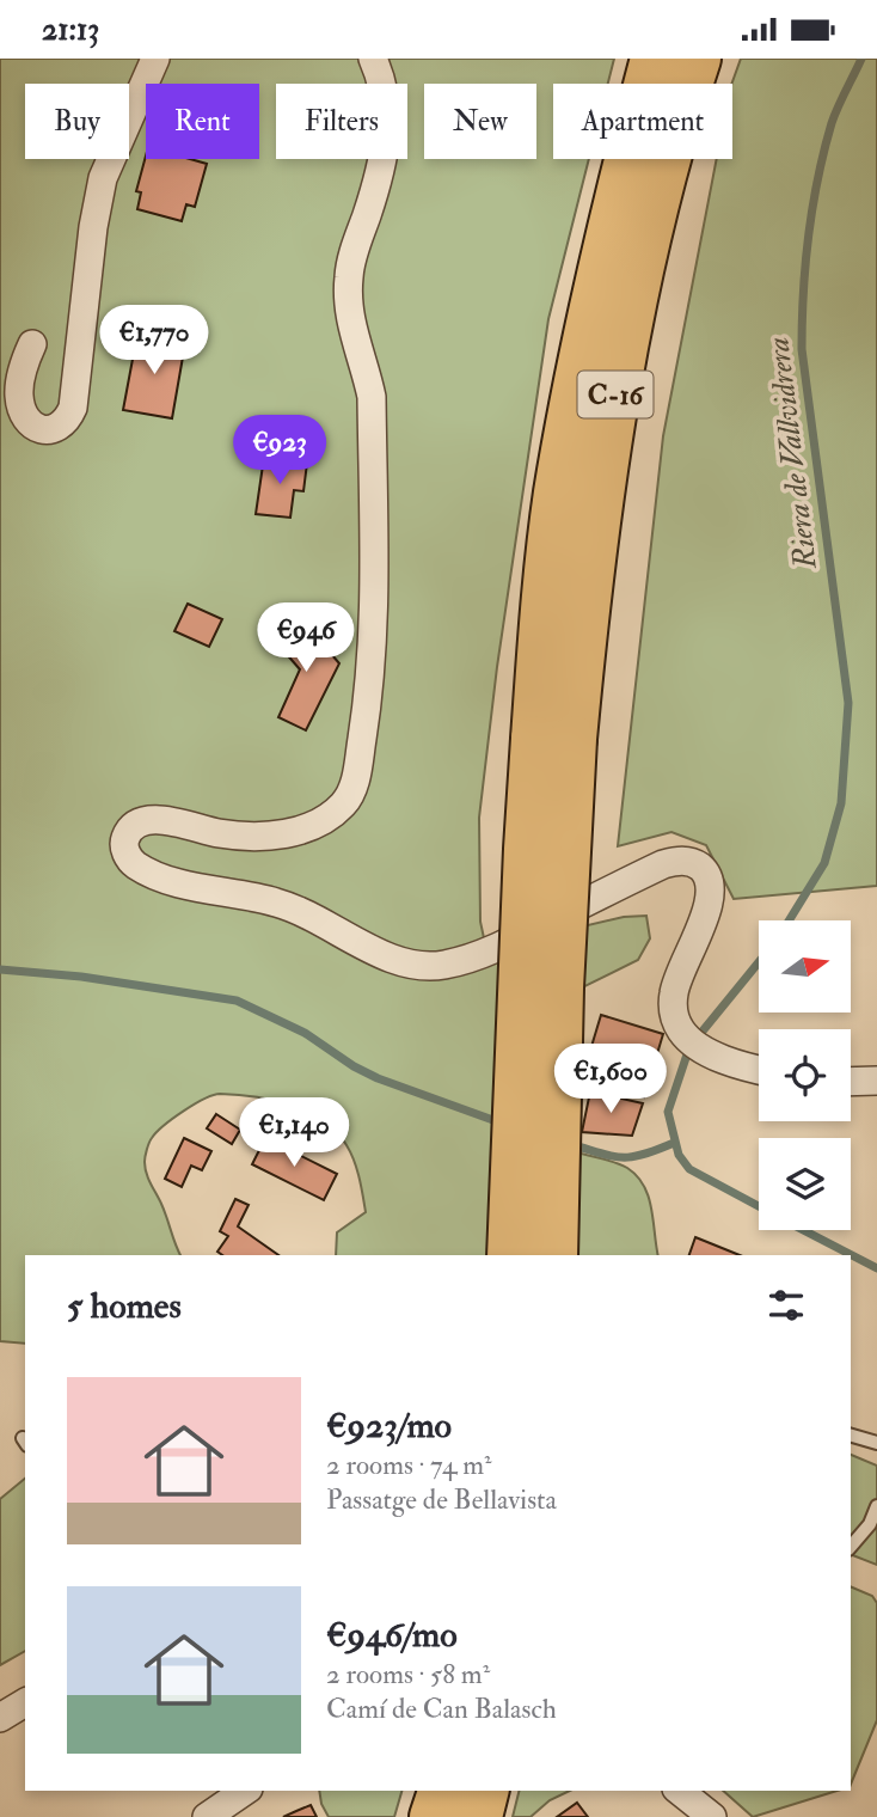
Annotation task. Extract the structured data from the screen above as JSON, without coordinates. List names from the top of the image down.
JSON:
{
  "streets": {
    "highway": ["C-16"]
  },
  "water": ["Riera de Vallvidrera"],
  "north": "right",
  "page": {
    "status": "21:13",
    "chip": [
      "Buy",
      "Rent",
      "Filters",
      "New",
      "Apartment"
    ],
    "price": [
      "€1,770",
      "€923",
      "€946",
      "€1,600",
      "€1,140"
    ],
    "heading": "5 homes",
    "list": [
      {
        "name": "€923/mo",
        "note": "2 rooms · 74 m² · Passatge de Bellavista"
      },
      {
        "name": "€946/mo",
        "note": "2 rooms · 58 m² · Camí de Can Balasch"
      }
    ]
  }
}
